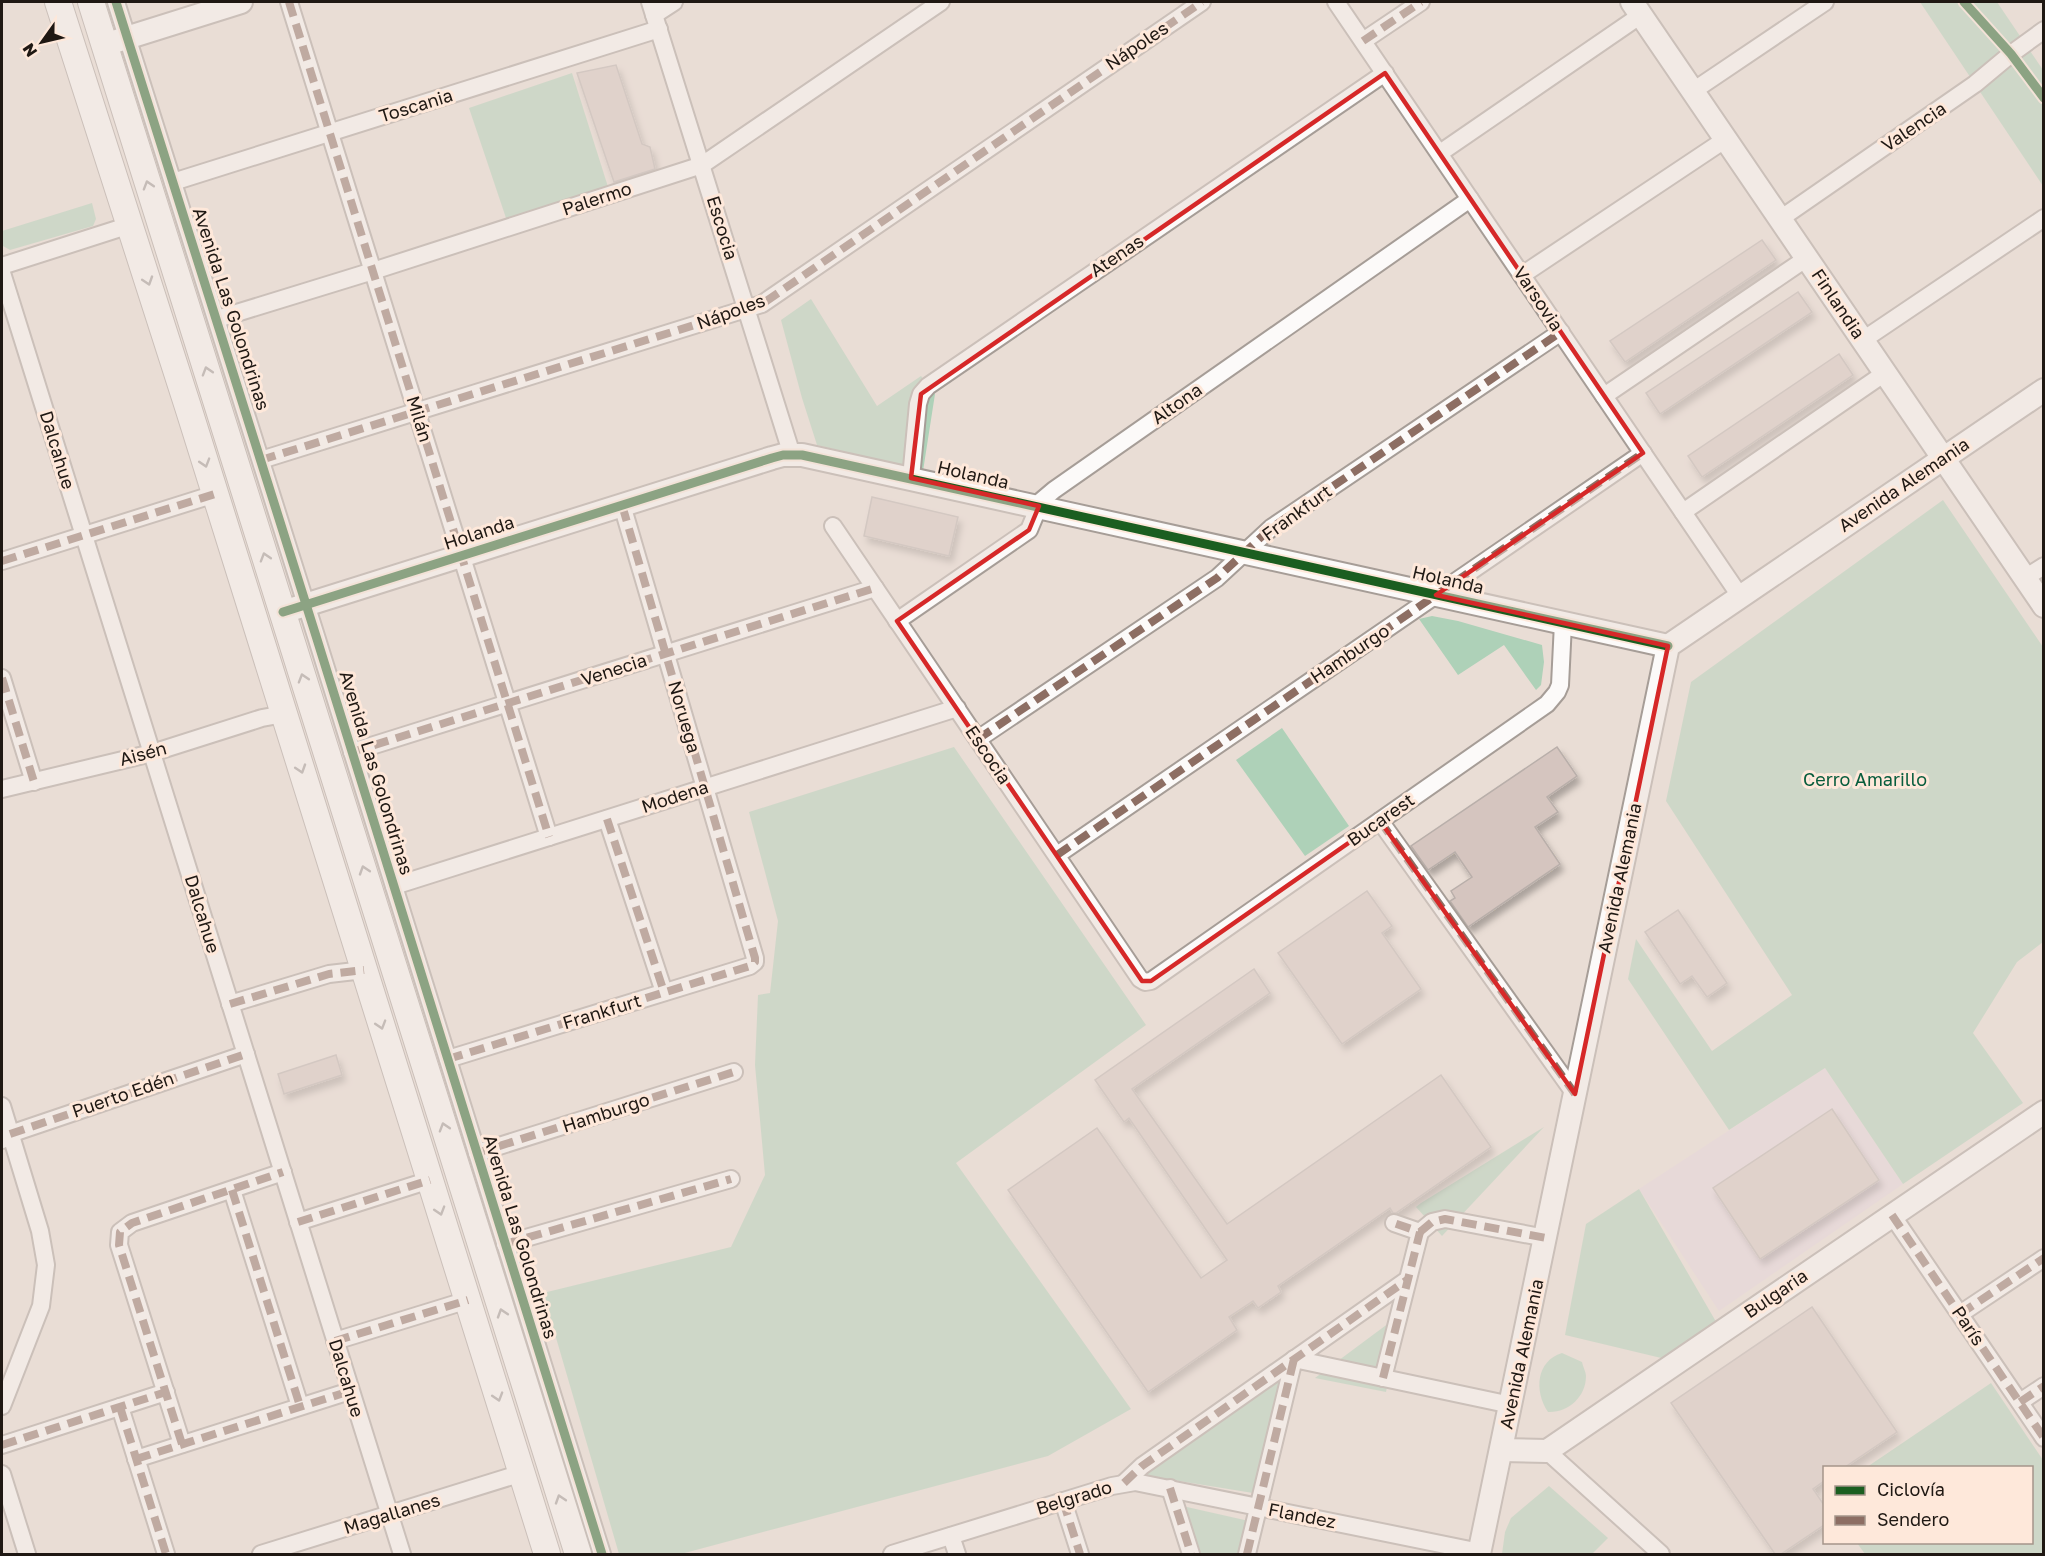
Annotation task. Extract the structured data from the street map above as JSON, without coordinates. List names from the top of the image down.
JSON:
{
  "streets": {
    "main road": ["Avenida Las Golondrinas"],
    "street": [
      "Nápoles",
      "Toscania",
      "Valencia",
      "Palermo",
      "Escocia",
      "Atenas",
      "Varsovia",
      "Finlandia",
      "Altona",
      "Milán",
      "Dalcahue",
      "Holanda",
      "Avenida Alemania",
      "Frankfurt",
      "Hamburgo",
      "Venecia",
      "Noruega",
      "Aisén",
      "Modena",
      "Bucarest",
      "Puerto Edén",
      "Bulgaria",
      "París",
      "Belgrado",
      "Magallanes",
      "Flandez"
    ]
  },
  "crossings": [
    ["Nápoles", "Escocia"],
    ["Nápoles", "Avenida Las Golondrinas"],
    ["Nápoles", "Milán"],
    ["Toscania", "Escocia"],
    ["Toscania", "Avenida Las Golondrinas"],
    ["Toscania", "Milán"],
    ["Valencia", "Finlandia"],
    ["Palermo", "Escocia"],
    ["Palermo", "Avenida Las Golondrinas"],
    ["Palermo", "Milán"],
    ["Escocia", "Altona"],
    ["Escocia", "Holanda"],
    ["Escocia", "Frankfurt"],
    ["Escocia", "Hamburgo"],
    ["Escocia", "Venecia"],
    ["Escocia", "Modena"],
    ["Escocia", "Bucarest"],
    ["Atenas", "Varsovia"],
    ["Atenas", "Holanda"],
    ["Varsovia", "Altona"],
    ["Varsovia", "Avenida Alemania"],
    ["Varsovia", "Frankfurt"],
    ["Varsovia", "Hamburgo"],
    ["Finlandia", "Avenida Alemania"],
    ["Avenida Las Golondrinas", "Holanda"],
    ["Avenida Las Golondrinas", "Frankfurt"],
    ["Avenida Las Golondrinas", "Hamburgo"],
    ["Avenida Las Golondrinas", "Venecia"],
    ["Avenida Las Golondrinas", "Modena"],
    ["Altona", "Holanda"],
    ["Milán", "Holanda"],
    ["Milán", "Venecia"],
    ["Milán", "Modena"],
    ["Dalcahue", "Aisén"],
    ["Dalcahue", "Puerto Edén"],
    ["Dalcahue", "Magallanes"],
    ["Holanda", "Avenida Alemania"],
    ["Holanda", "Frankfurt"],
    ["Holanda", "Hamburgo"],
    ["Holanda", "Noruega"],
    ["Holanda", "Bucarest"],
    ["Avenida Alemania", "Flandez"],
    ["Frankfurt", "Noruega"],
    ["Venecia", "Noruega"],
    ["Noruega", "Modena"],
    ["Bulgaria", "París"],
    ["Belgrado", "Flandez"]
  ],
  "parks": ["Cerro Amarillo"],
  "legend": ["Ciclovía", "Sendero"],
  "north": "bottom left"
}
